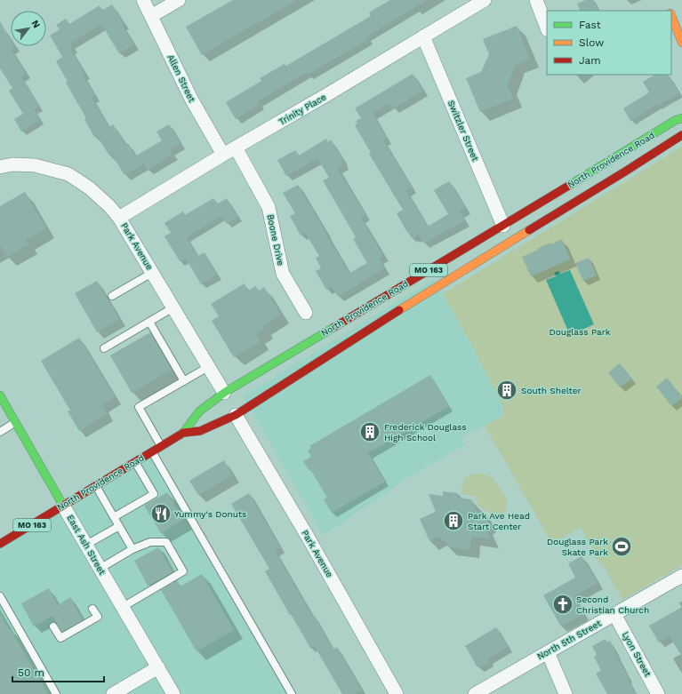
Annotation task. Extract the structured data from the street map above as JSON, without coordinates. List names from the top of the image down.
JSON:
{
  "streets": {
    "main road": ["North Providence Road", "MO 163", "East Ash Street"],
    "street": [
      "Allen Street",
      "Trinity Place",
      "Switzler Street",
      "Boone Drive",
      "Park Avenue",
      "North 5th Street",
      "Lyon Street"
    ]
  },
  "crossings": [
    ["Allen Street", "Trinity Place"],
    ["Trinity Place", "Switzler Street"],
    ["Trinity Place", "Boone Drive"],
    ["Trinity Place", "Park Avenue"],
    ["Switzler Street", "North Providence Road"],
    ["North Providence Road", "Park Avenue"],
    ["North Providence Road", "East Ash Street"],
    ["North 5th Street", "Lyon Street"]
  ],
  "parks": ["Douglass Park"],
  "places": {
    "building": ["South Shelter", "Frederick Douglass High School", "Park Ave Head Start Center"],
    "restaurant": ["Yummy's Donuts"],
    "sports": ["Douglass Park Skate Park"],
    "church": ["Second Christian Church"]
  },
  "legend": ["Fast", "Slow", "Jam"],
  "scale_bar": "50 m",
  "north": "top right"
}
